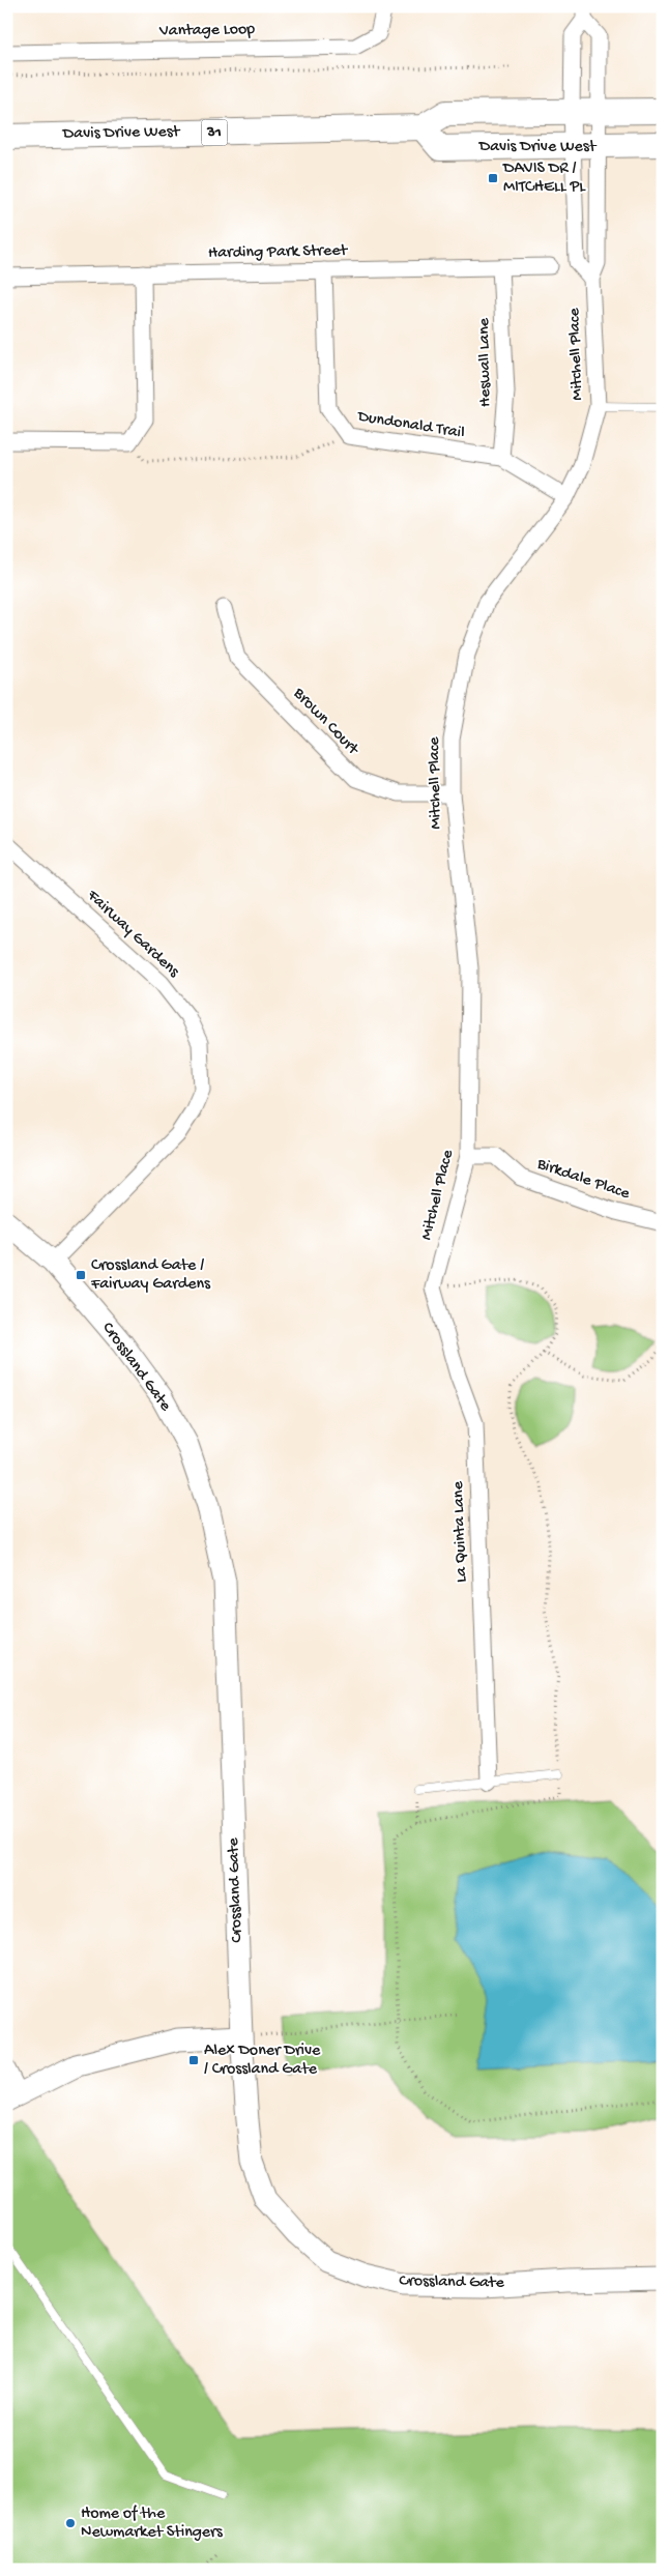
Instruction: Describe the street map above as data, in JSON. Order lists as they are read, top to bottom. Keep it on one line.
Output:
{"streets":{"main road":["31","Davis Drive West"],"street":["Vantage Loop","Harding Park Street","Mitchell Place","Heswall Lane","Dundonald Trail","Brown Court","Fairway Gardens","Birkdale Place","Crossland Gate","La Quinta Lane"]},"crossings":[["Davis Drive West","Mitchell Place"],["Harding Park Street","Heswall Lane"],["Harding Park Street","Dundonald Trail"],["Mitchell Place","Dundonald Trail"],["Mitchell Place","Brown Court"],["Mitchell Place","Birkdale Place"],["Mitchell Place","La Quinta Lane"],["Heswall Lane","Dundonald Trail"],["Fairway Gardens","Crossland Gate"]],"places":{"transit":["DAVIS DR / MITCHELL PL","Crossland Gate / Fairway Gardens","Alex Doner Drive / Crossland Gate"],"other":["Home of the Newmarket Stingers"]}}
